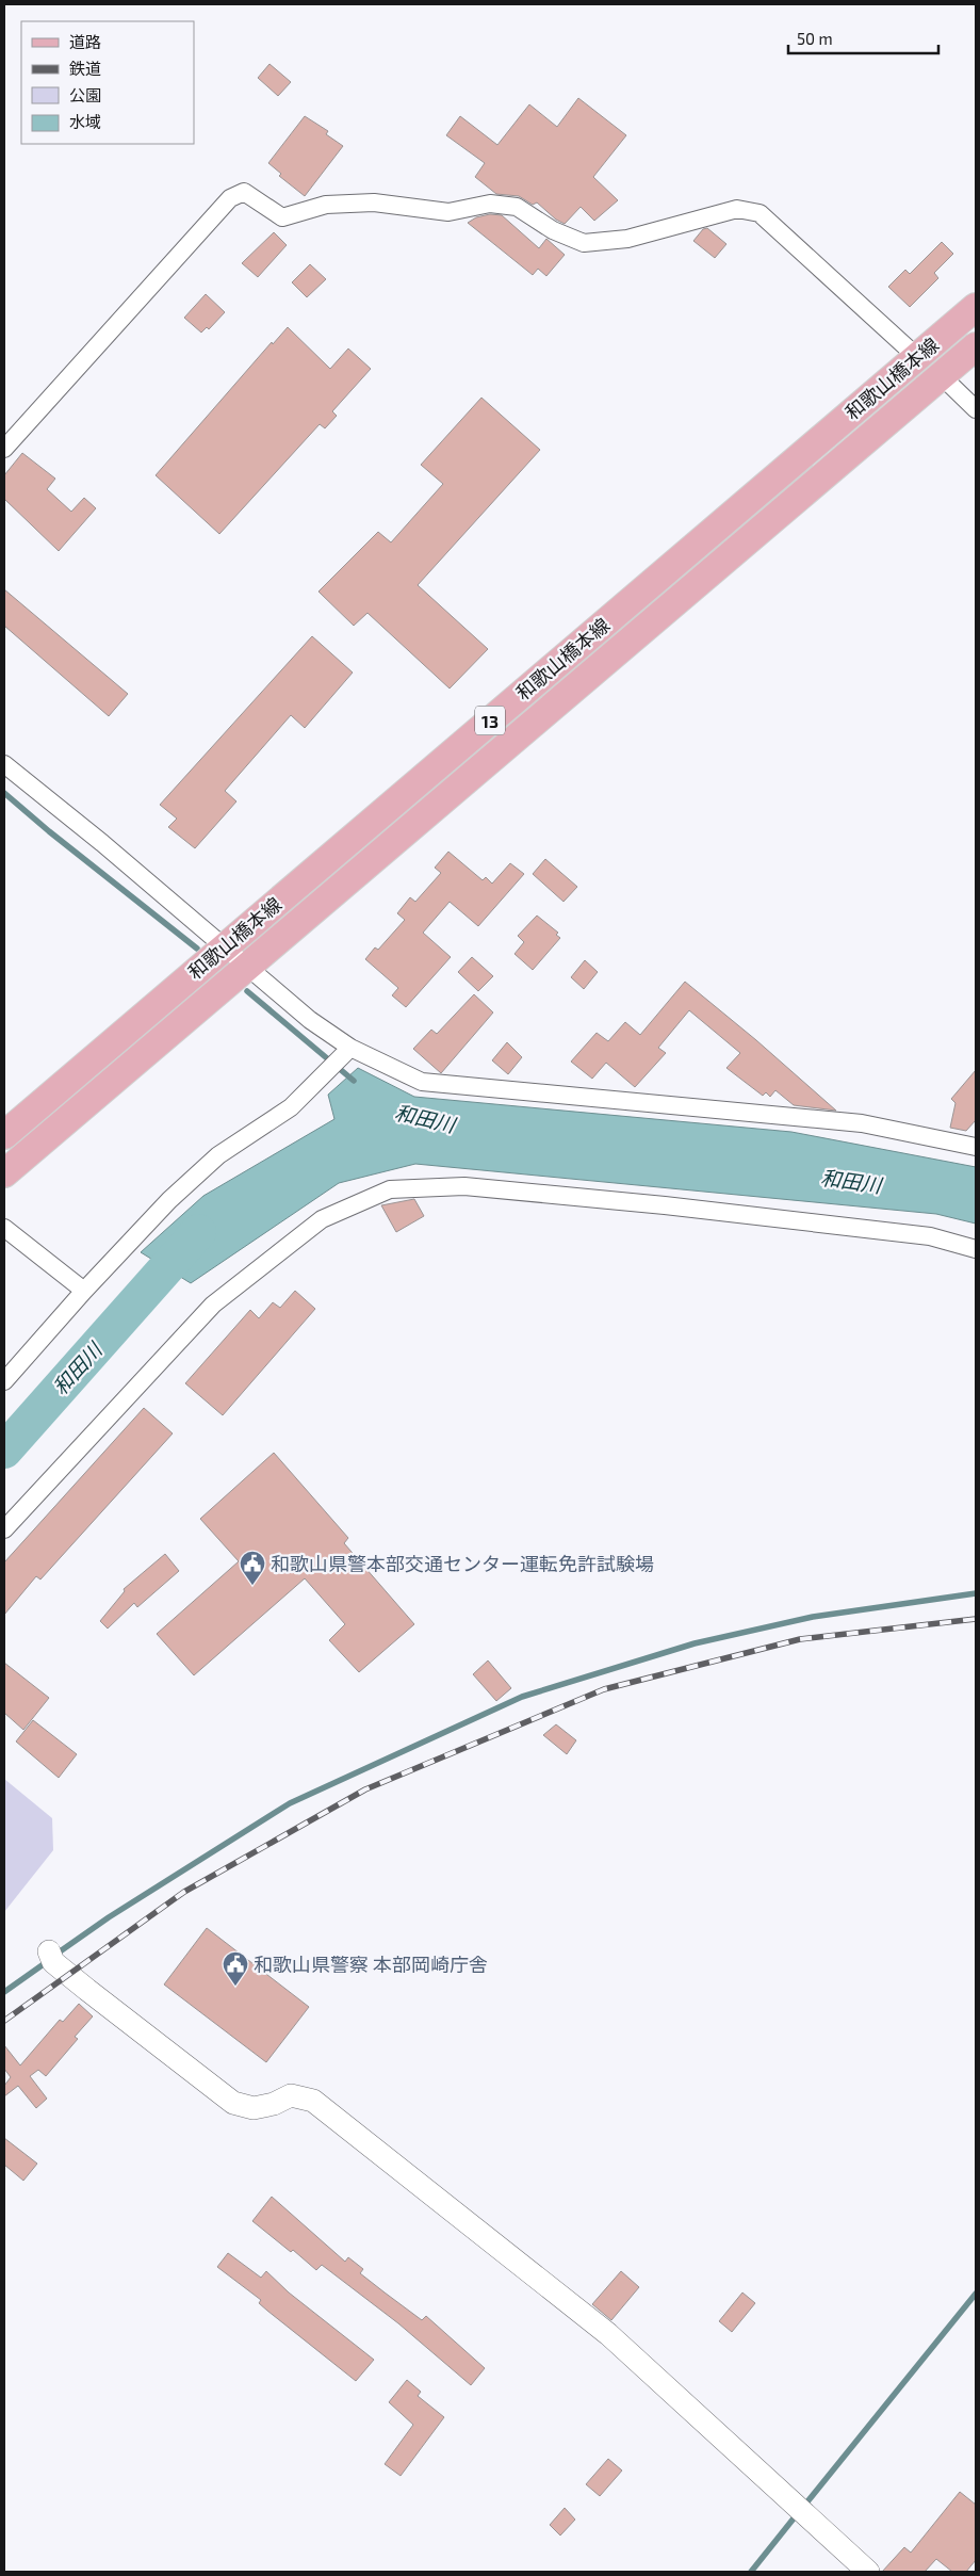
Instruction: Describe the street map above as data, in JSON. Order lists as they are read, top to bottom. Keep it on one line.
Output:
{"streets":{"main road":["和歌山橋本線","13"]},"water":["和田川"],"places":{"public building":["和歌山県警本部交通センター運転免許試験場","和歌山県警察 本部岡崎庁舎"]},"legend":["道路","鉄道","公園","水域"],"scale_bar":"50 m"}
